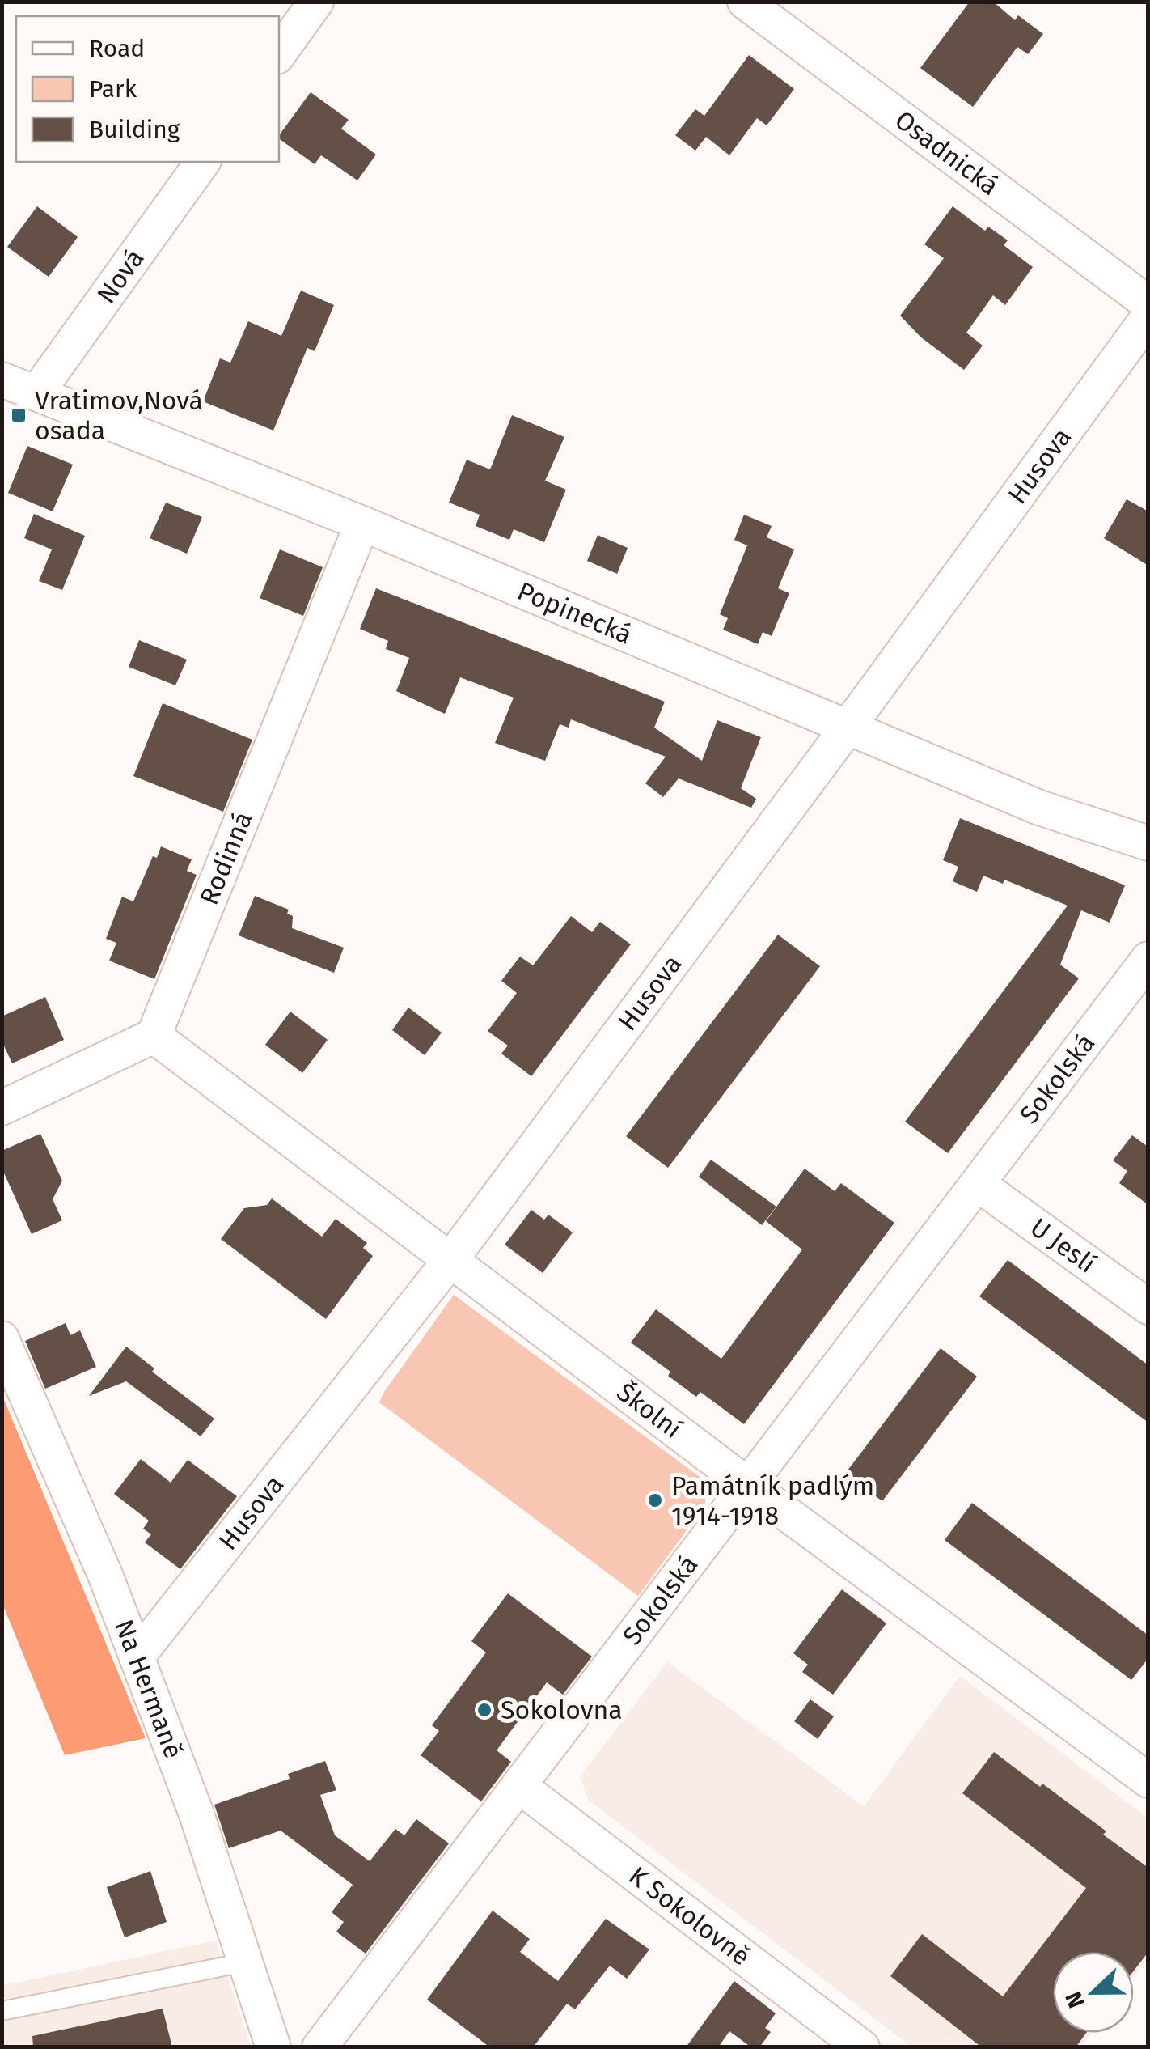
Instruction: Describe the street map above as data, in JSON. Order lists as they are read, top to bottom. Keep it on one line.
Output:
{"streets":{"street":["Osadnická","Nová","Husova","Popinecká","Rodinná","Sokolská","U Jeslí","Školní","Na Hermaně","K Sokolovně"]},"crossings":[["Nová","Popinecká"],["Husova","Popinecká"],["Husova","Školní"],["Husova","Na Hermaně"],["Popinecká","Rodinná"],["Rodinná","Školní"],["Sokolská","U Jeslí"],["Sokolská","Školní"],["Sokolská","K Sokolovně"]],"places":{"transit":["Vratimov,Nová osada"],"other":["Památník padlým 1914-1918","Sokolovna"]},"legend":["Road","Park","Building"],"north":"left"}
